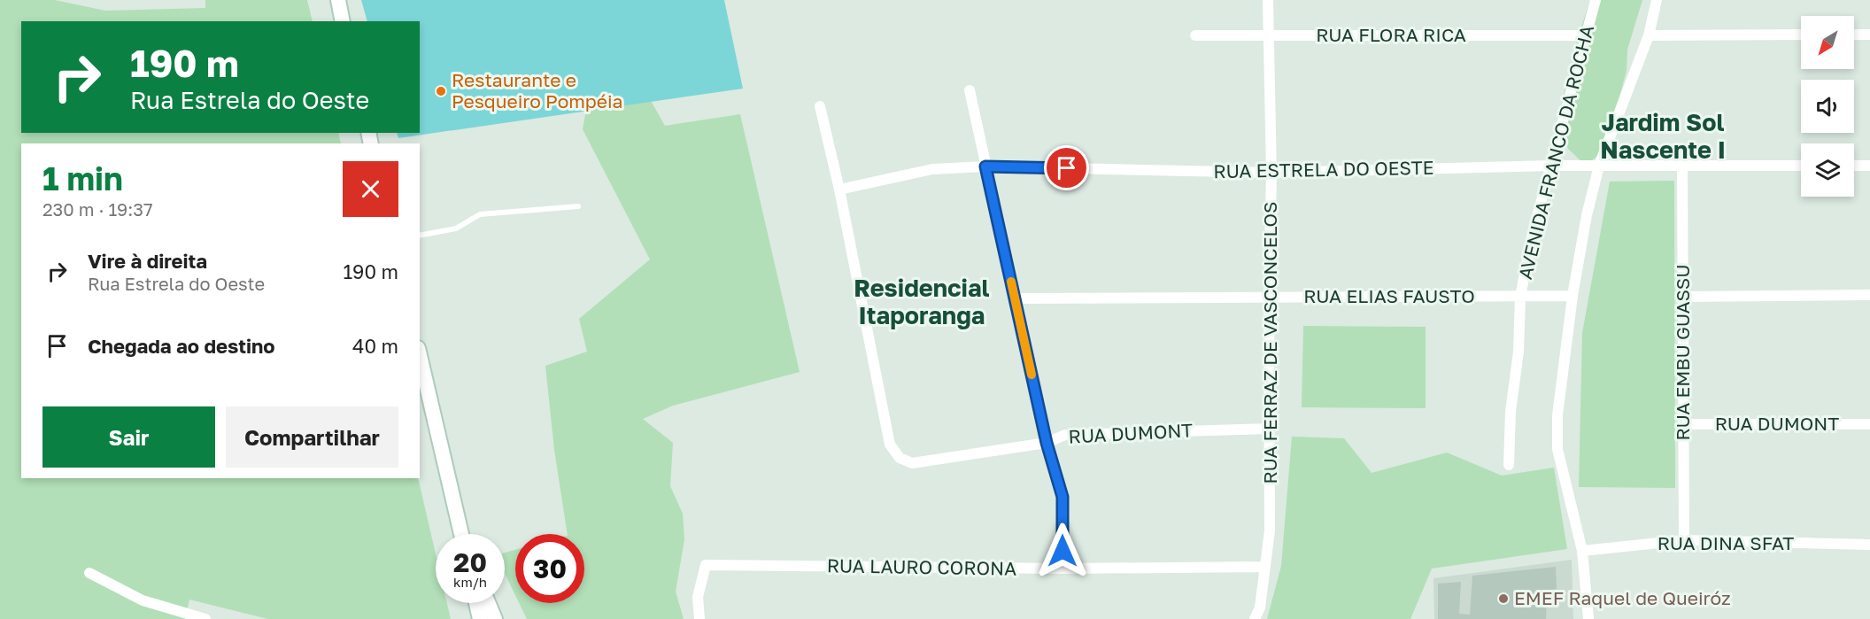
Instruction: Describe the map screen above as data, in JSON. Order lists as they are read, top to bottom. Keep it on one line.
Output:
{"streets":{"street":["RUA FLORA RICA","AVENIDA FRANCO DA ROCHA","RUA ESTRELA DO OESTE","RUA ELIAS FAUSTO","RUA FERRAZ DE VASCONCELOS","RUA EMBU GUASSU","RUA DUMONT","RUA DINA SFAT","RUA LAURO CORONA"]},"crossings":[["RUA FLORA RICA","AVENIDA FRANCO DA ROCHA"],["RUA FLORA RICA","RUA FERRAZ DE VASCONCELOS"],["AVENIDA FRANCO DA ROCHA","RUA ESTRELA DO OESTE"],["AVENIDA FRANCO DA ROCHA","RUA ELIAS FAUSTO"],["RUA ESTRELA DO OESTE","RUA FERRAZ DE VASCONCELOS"],["RUA ESTRELA DO OESTE","RUA EMBU GUASSU"],["RUA ESTRELA DO OESTE","RUA DUMONT"],["RUA ELIAS FAUSTO","RUA FERRAZ DE VASCONCELOS"],["RUA FERRAZ DE VASCONCELOS","RUA DUMONT"],["RUA FERRAZ DE VASCONCELOS","RUA LAURO CORONA"],["RUA EMBU GUASSU","RUA DUMONT"],["RUA EMBU GUASSU","RUA DINA SFAT"]],"districts":["Jardim Sol Nascente I","Residencial Itaporanga"],"places":["Restaurante e Pesqueiro Pompéia","EMEF Raquel de Queiróz"],"north":"bottom left","page":{"turn":["190 m","Rua Estrela do Oeste"],"heading":["1 min","230 m · 19:37"],"list":[{"name":"Vire à direita","note":"Rua Estrela do Oeste","value":"190 m"},{"name":"Chegada ao destino","value":"40 m"}],"buttons":["Sair","Compartilhar"],"speed":"20 km/h","limit":"30"}}
